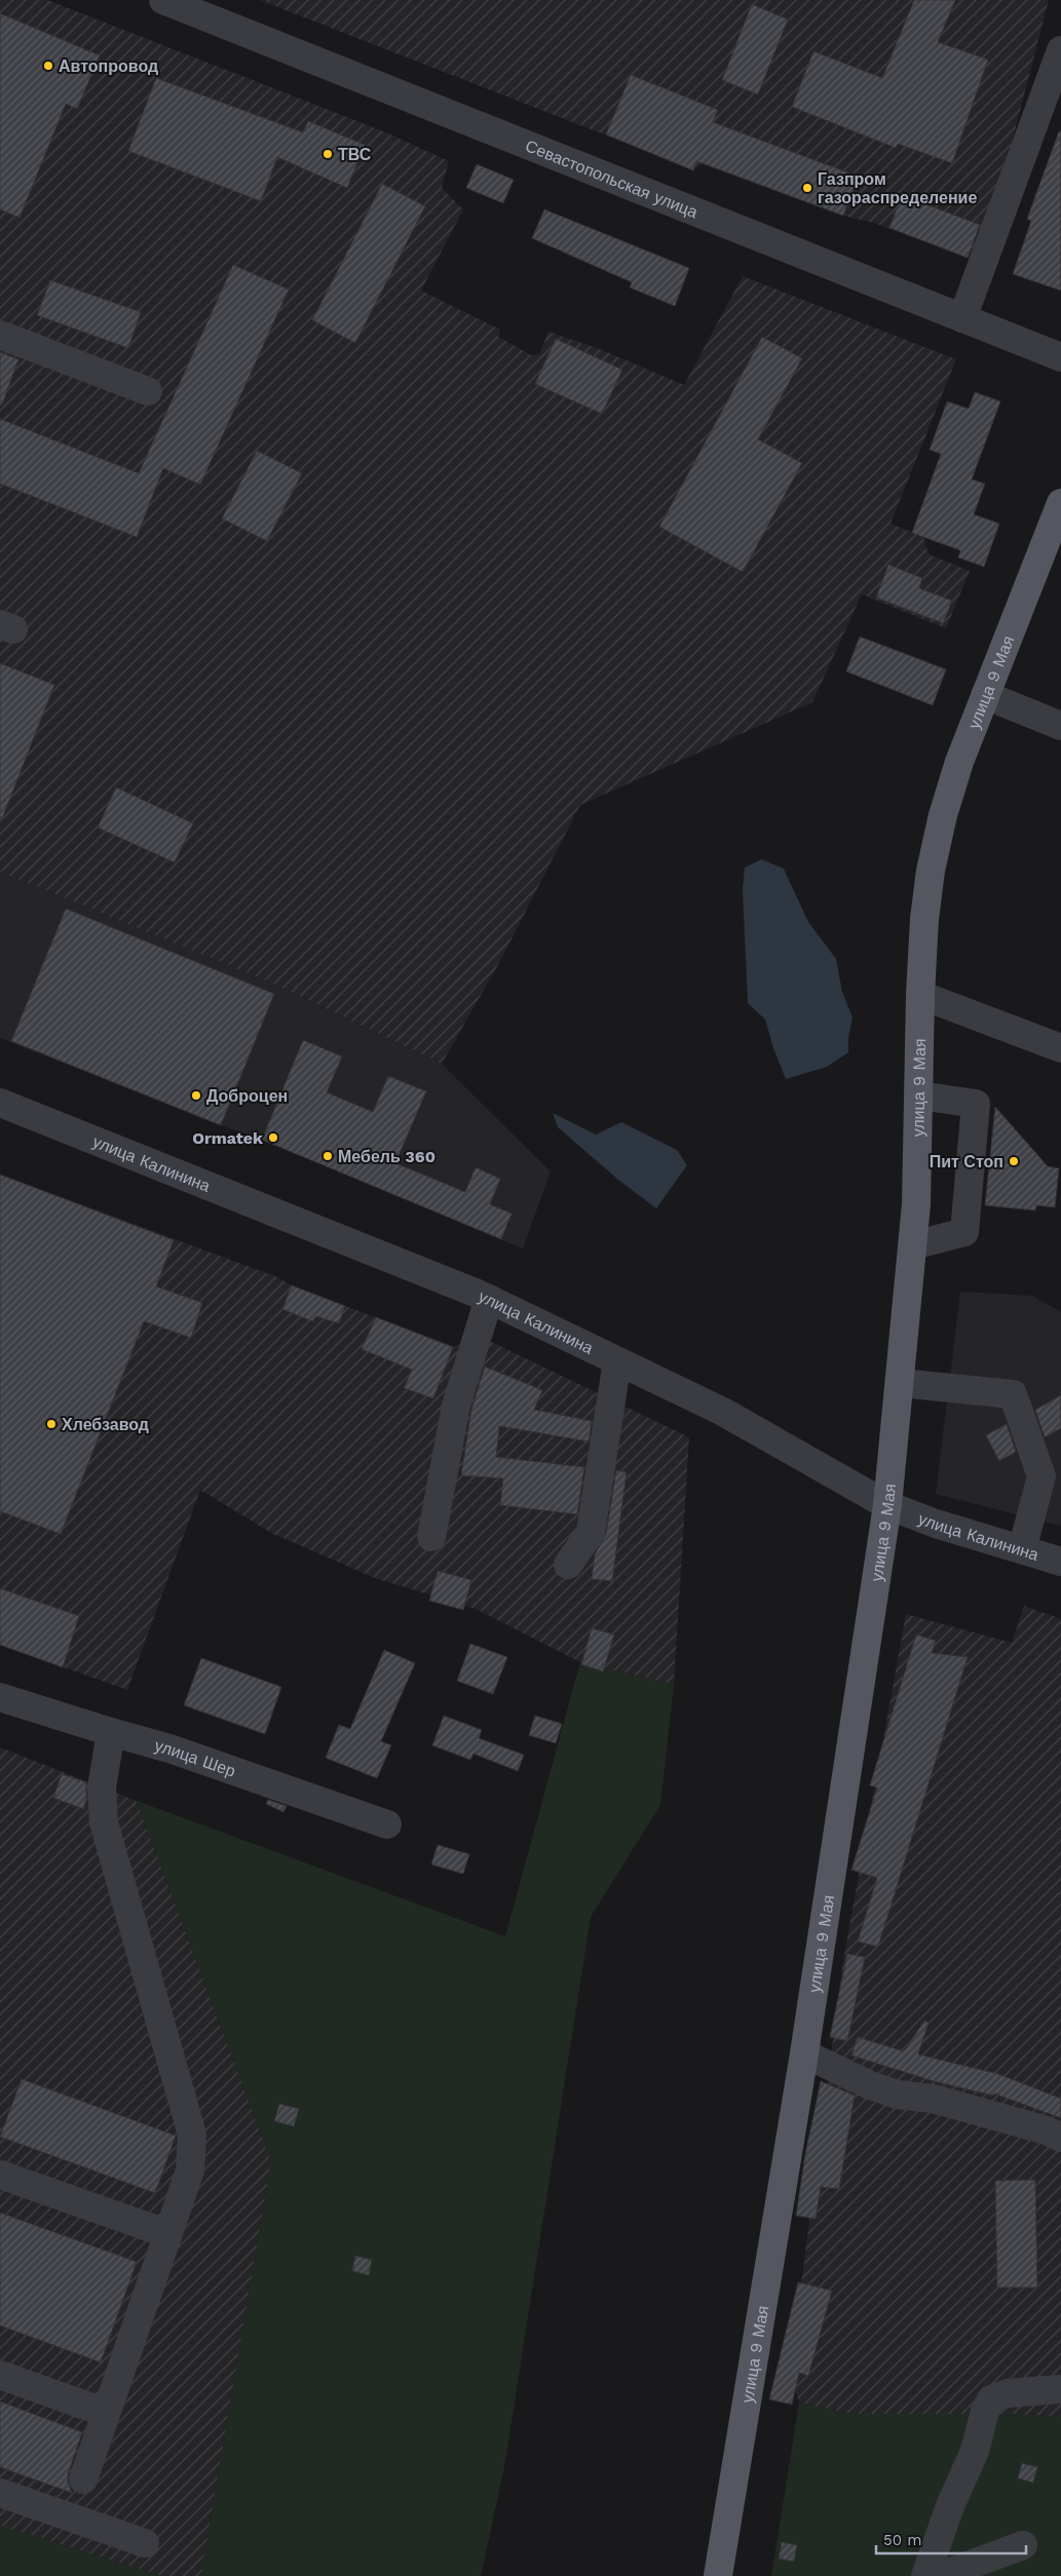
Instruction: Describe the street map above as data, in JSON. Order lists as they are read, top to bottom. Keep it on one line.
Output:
{"streets":{"main road":["улица 9 Мая"],"street":["Севастопольская улица","улица Калинина","улица Шер"]},"crossings":[["улица 9 Мая","улица Калинина"]],"places":["Автопровод","ТВС","Газпром газораспределение","Доброцен","Ormatek","Мебель 360","Пит Стоп","Хлебзавод"],"scale_bar":"50 m"}
